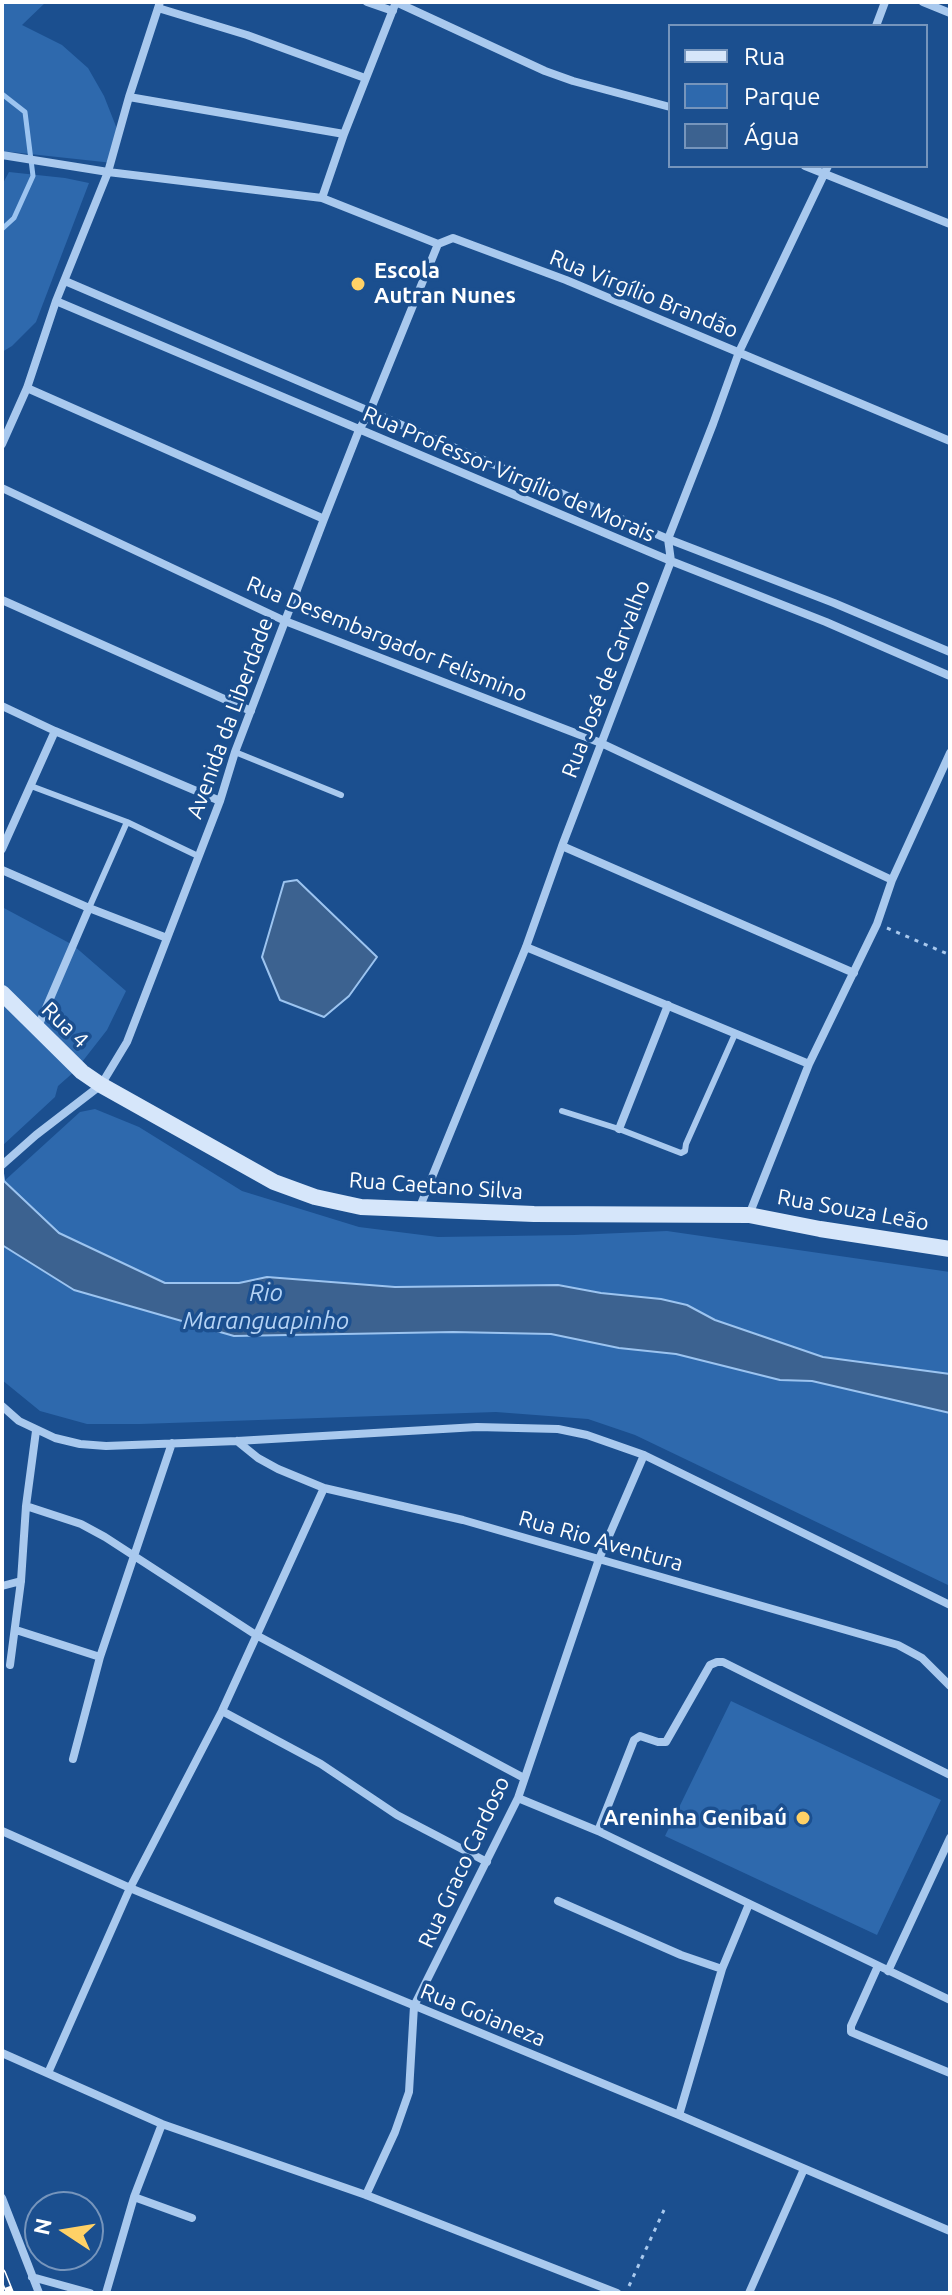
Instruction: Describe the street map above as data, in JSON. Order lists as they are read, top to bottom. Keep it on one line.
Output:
{"streets":{"main road":["Rua 4","Rua Caetano Silva","Rua Souza Leão"],"street":["Rua Virgílio Brandão","Rua Professor Virgílio de Morais","Rua Desembargador Felismino","Rua José de Carvalho","Avenida da Liberdade","Rua Rio Aventura","Rua Graco Cardoso","Rua Goianeza"]},"crossings":[["Rua Virgílio Brandão","Rua José de Carvalho"],["Rua Virgílio Brandão","Avenida da Liberdade"],["Rua Professor Virgílio de Morais","Rua José de Carvalho"],["Rua Professor Virgílio de Morais","Avenida da Liberdade"],["Rua Desembargador Felismino","Rua José de Carvalho"],["Rua Desembargador Felismino","Avenida da Liberdade"],["Rua José de Carvalho","Rua Caetano Silva"],["Avenida da Liberdade","Rua 4"],["Avenida da Liberdade","Rua Caetano Silva"],["Rua 4","Rua Caetano Silva"],["Rua Caetano Silva","Rua Souza Leão"],["Rua Rio Aventura","Rua Graco Cardoso"],["Rua Graco Cardoso","Rua Goianeza"]],"water":["Rio Maranguapinho"],"places":["Escola Autran Nunes","Areninha Genibaú"],"legend":["Rua","Parque","Água"],"north":"left"}
